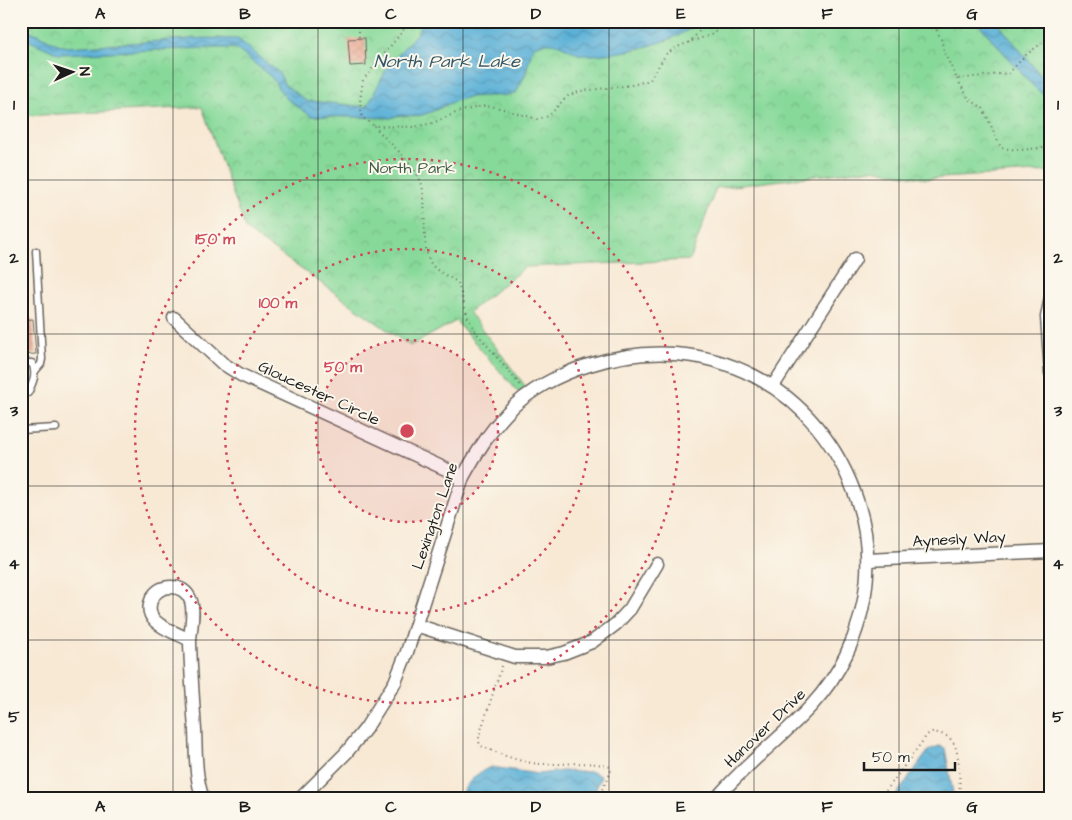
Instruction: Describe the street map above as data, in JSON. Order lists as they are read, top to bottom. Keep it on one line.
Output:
{"streets":{"street":["Gloucester Circle","Lexington Lane","Aynesly Way","Hanover Drive"]},"crossings":[["Gloucester Circle","Lexington Lane"],["Lexington Lane","Hanover Drive"],["Aynesly Way","Hanover Drive"]],"water":["North Park Lake"],"parks":["North Park"],"scale_bar":"50 m","north":"right","grid":{"columns":["A","B","C","D","E","F","G"],"rows":["1","2","3","4","5"]},"rings":["150 m","100 m","50 m"]}
